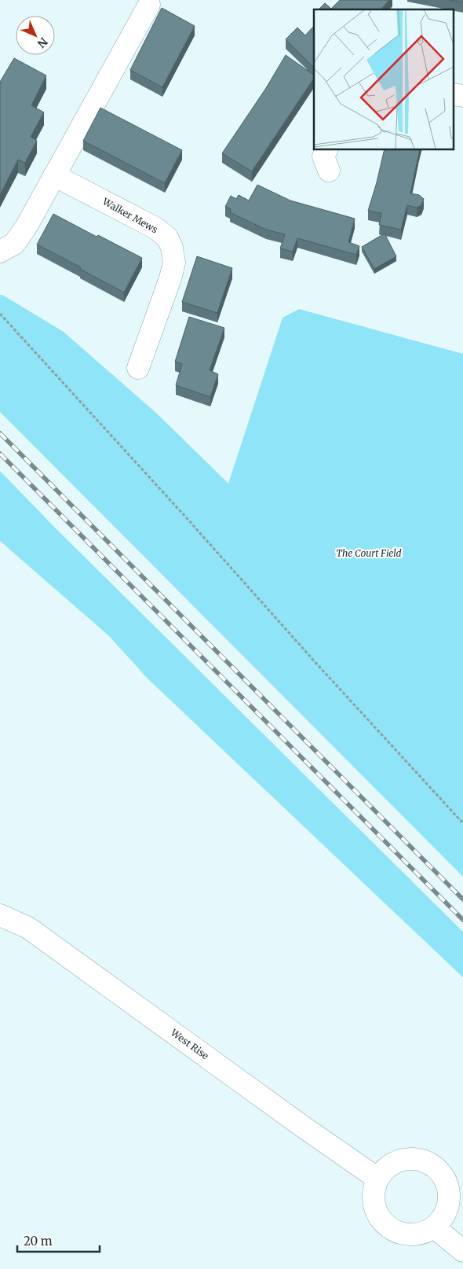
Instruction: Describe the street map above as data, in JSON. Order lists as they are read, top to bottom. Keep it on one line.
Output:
{"streets":{"street":["Walker Mews","West Rise"]},"parks":["The Court Field"],"scale_bar":"20 m","north":"bottom right"}
